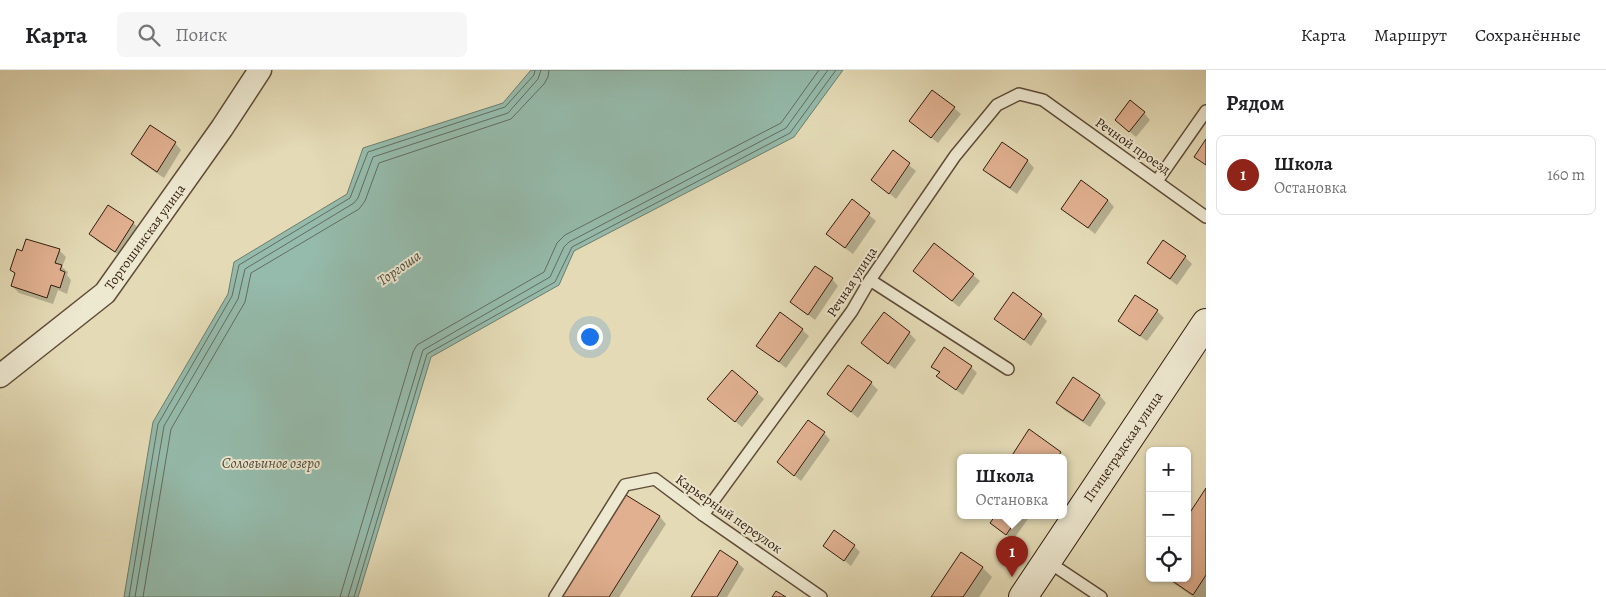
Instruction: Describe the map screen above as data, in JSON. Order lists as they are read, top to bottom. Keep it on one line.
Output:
{"streets":{"street":["Торгошинская улица","Птицеградская улица"],"lane":["Речной проезд","Речная улица","Карьерный переулок"]},"crossings":[["Речной проезд","Речная улица"],["Речная улица","Карьерный переулок"]],"water":["Торгоша","Соловьиное озеро"],"page":{"header":"Карта","search":"Поиск","nav":["Карта","Маршрут","Сохранённые"],"heading":"Рядом","list":[{"mark":"1","name":"Школа","note":"Остановка","value":"160 m"}],"map_buttons":["+","−"],"popup":["Школа","Остановка"],"pins":"1"}}
